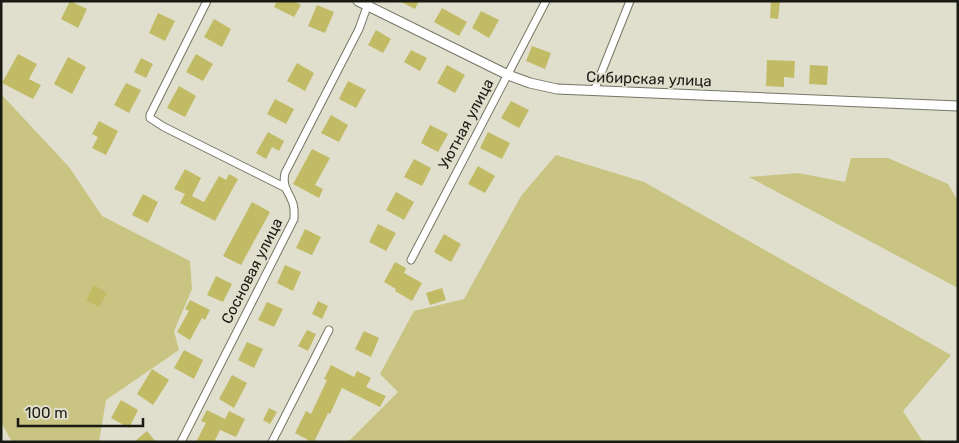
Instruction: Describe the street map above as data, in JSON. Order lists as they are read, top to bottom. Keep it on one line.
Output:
{"streets":{"street":["Сибирская улица","Уютная улица","Сосновая улица"]},"crossings":[["Сибирская улица","Уютная улица"]],"scale_bar":"100 m"}
